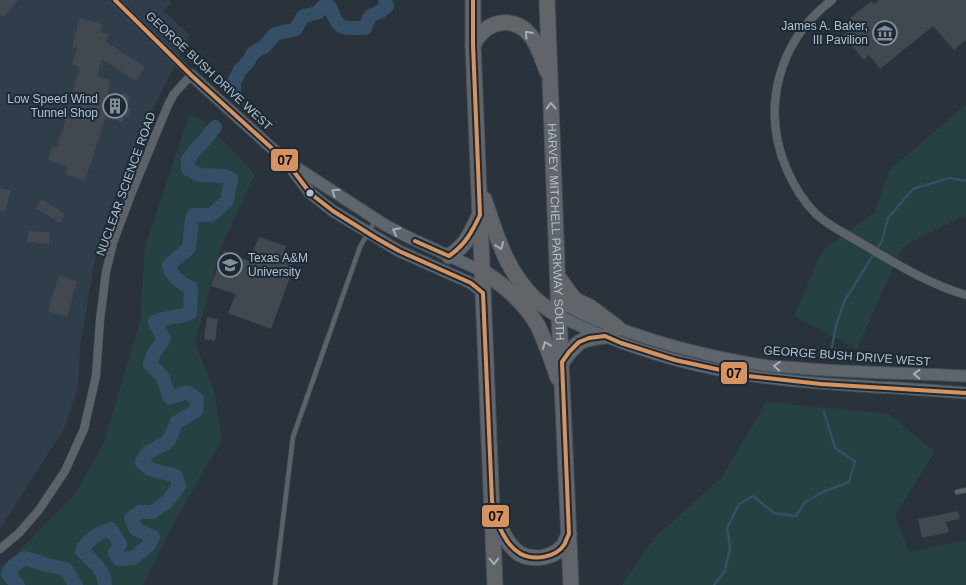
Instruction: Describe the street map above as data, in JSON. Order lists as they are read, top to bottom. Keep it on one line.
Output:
{"streets":{"highway":["HARVEY MITCHELL PARKWAY SOUTH"],"main road":["GEORGE BUSH DRIVE WEST"],"street":["NUCLEAR SCIENCE ROAD"]},"crossings":[["GEORGE BUSH DRIVE WEST","NUCLEAR SCIENCE ROAD"],["GEORGE BUSH DRIVE WEST","HARVEY MITCHELL PARKWAY SOUTH"]],"places":{"museum":["James A. Baker, III Pavilion"],"building":["Low Speed Wind Tunnel Shop"],"school or university":["Texas A&M University"]},"lines":["transit line 07"]}
